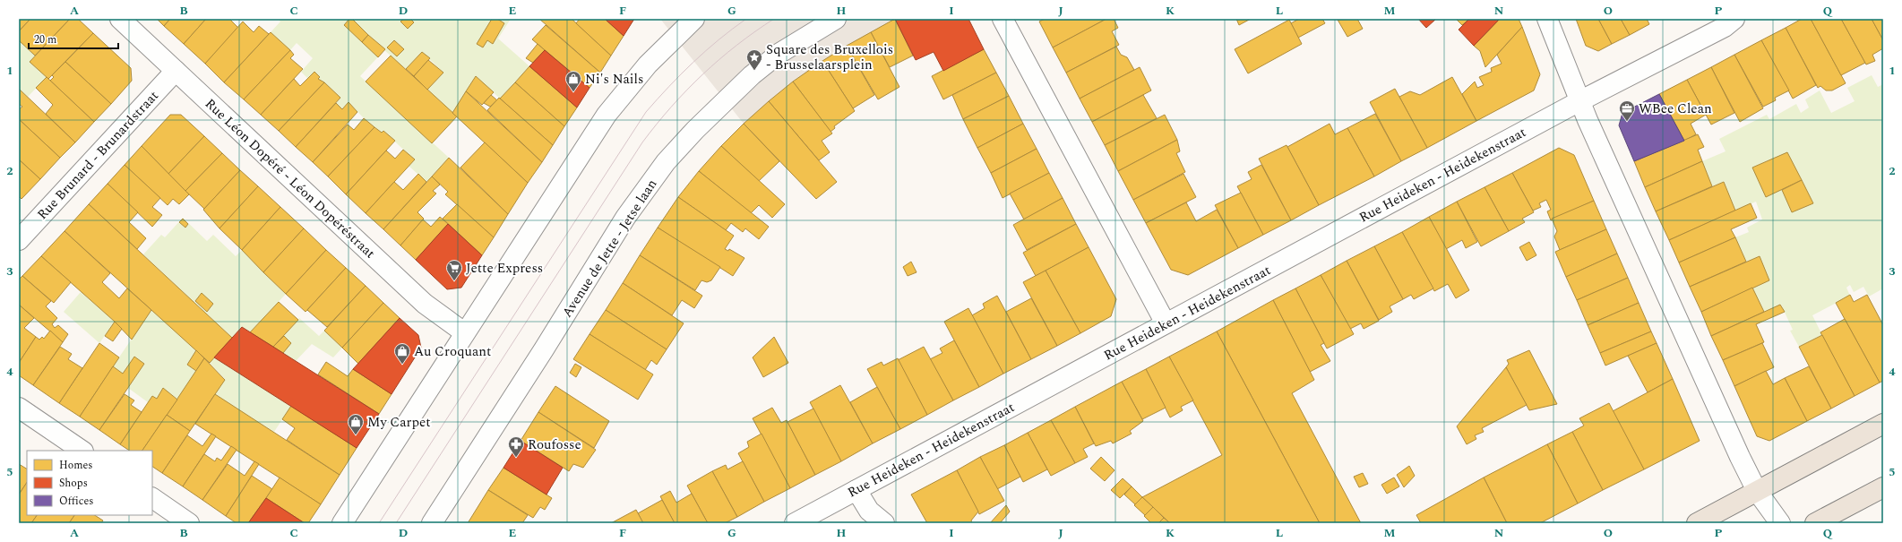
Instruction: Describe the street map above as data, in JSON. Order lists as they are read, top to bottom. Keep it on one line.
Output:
{"streets":{"street":["Rue Brunard - Brunardstraat","Rue Heideken - Heidekenstraat","Rue Léon Dopéré - Léon Dopéréstraat","Avenue de Jette - Jetse laan"]},"crossings":[["Rue Brunard - Brunardstraat","Rue Léon Dopéré - Léon Dopéréstraat"]],"places":{"place":["Square des Bruxellois - Brusselaarsplein"],"shop":["Ni's Nails","Au Croquant","My Carpet"],"office":["WBee Clean"],"supermarket":["Jette Express"],"pharmacy":["Roufosse"]},"legend":["Homes","Shops","Offices"],"scale_bar":"20 m","grid":{"columns":["A","B","C","D","E","F","G","H","I","J","K","L","M","N","O","P","Q"],"rows":["1","2","3","4","5"]}}
